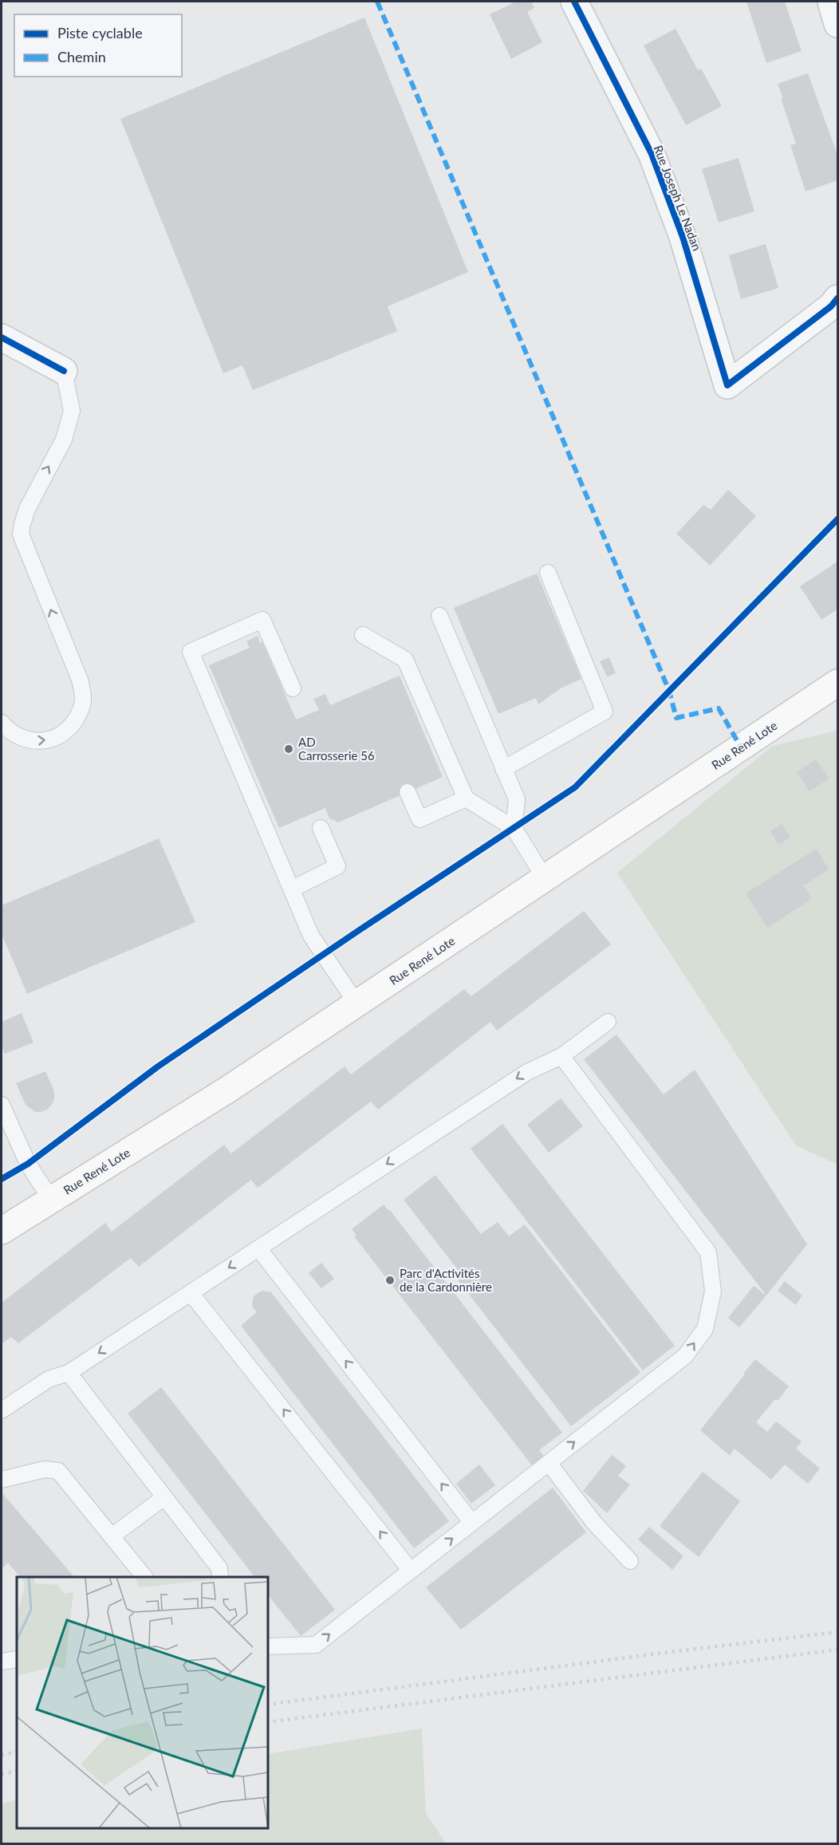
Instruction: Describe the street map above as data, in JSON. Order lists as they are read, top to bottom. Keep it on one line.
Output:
{"streets":{"main road":["Rue René Lote"],"street":["Rue Joseph Le Nadan"]},"places":["AD Carrosserie 56","Parc d'Activités de la Cardonnière"],"legend":["Piste cyclable","Chemin"]}
